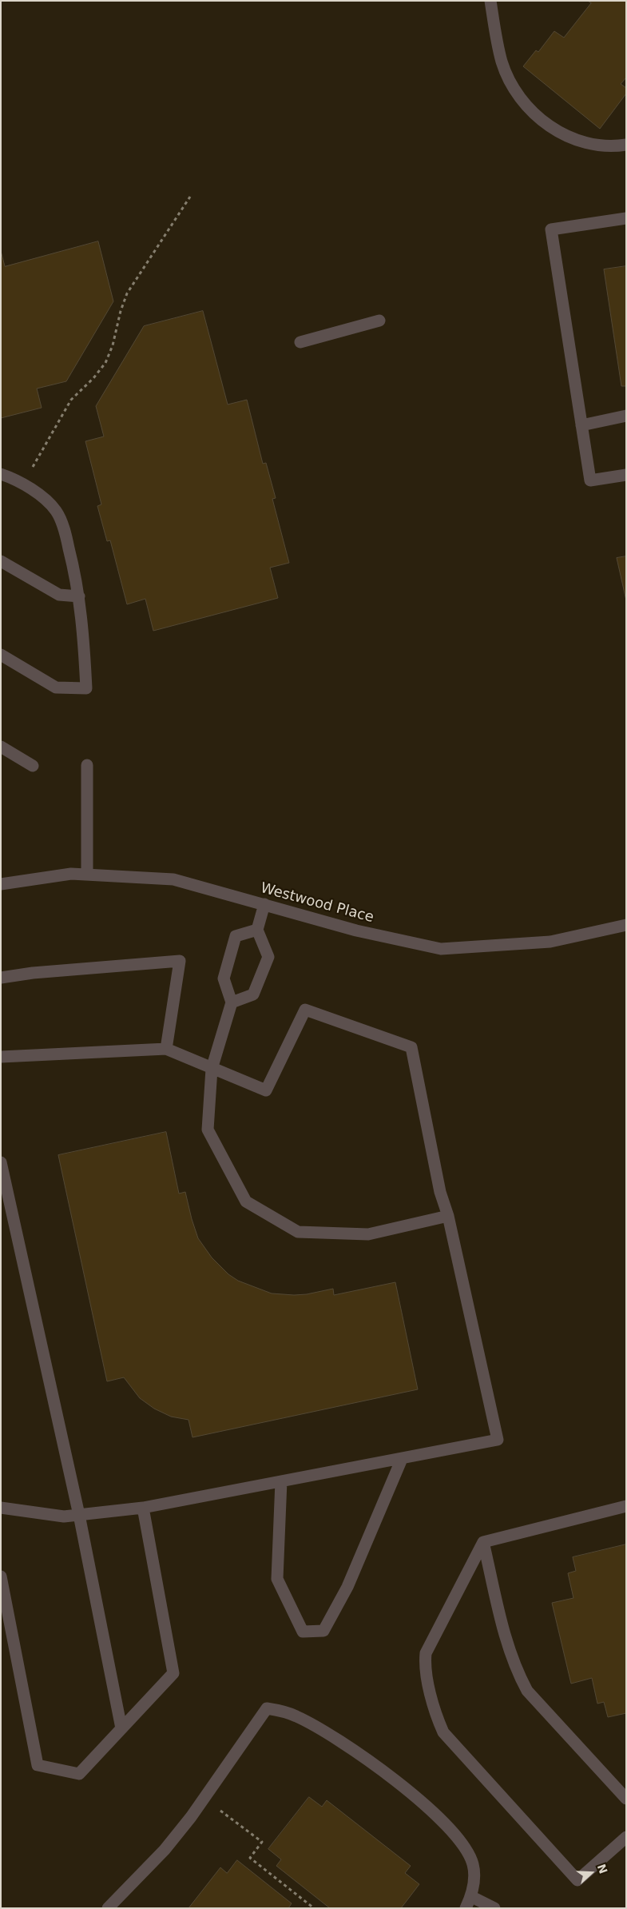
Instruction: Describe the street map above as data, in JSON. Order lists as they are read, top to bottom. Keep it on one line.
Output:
{"streets":{"street":["Westwood Place"]},"north":"right"}
